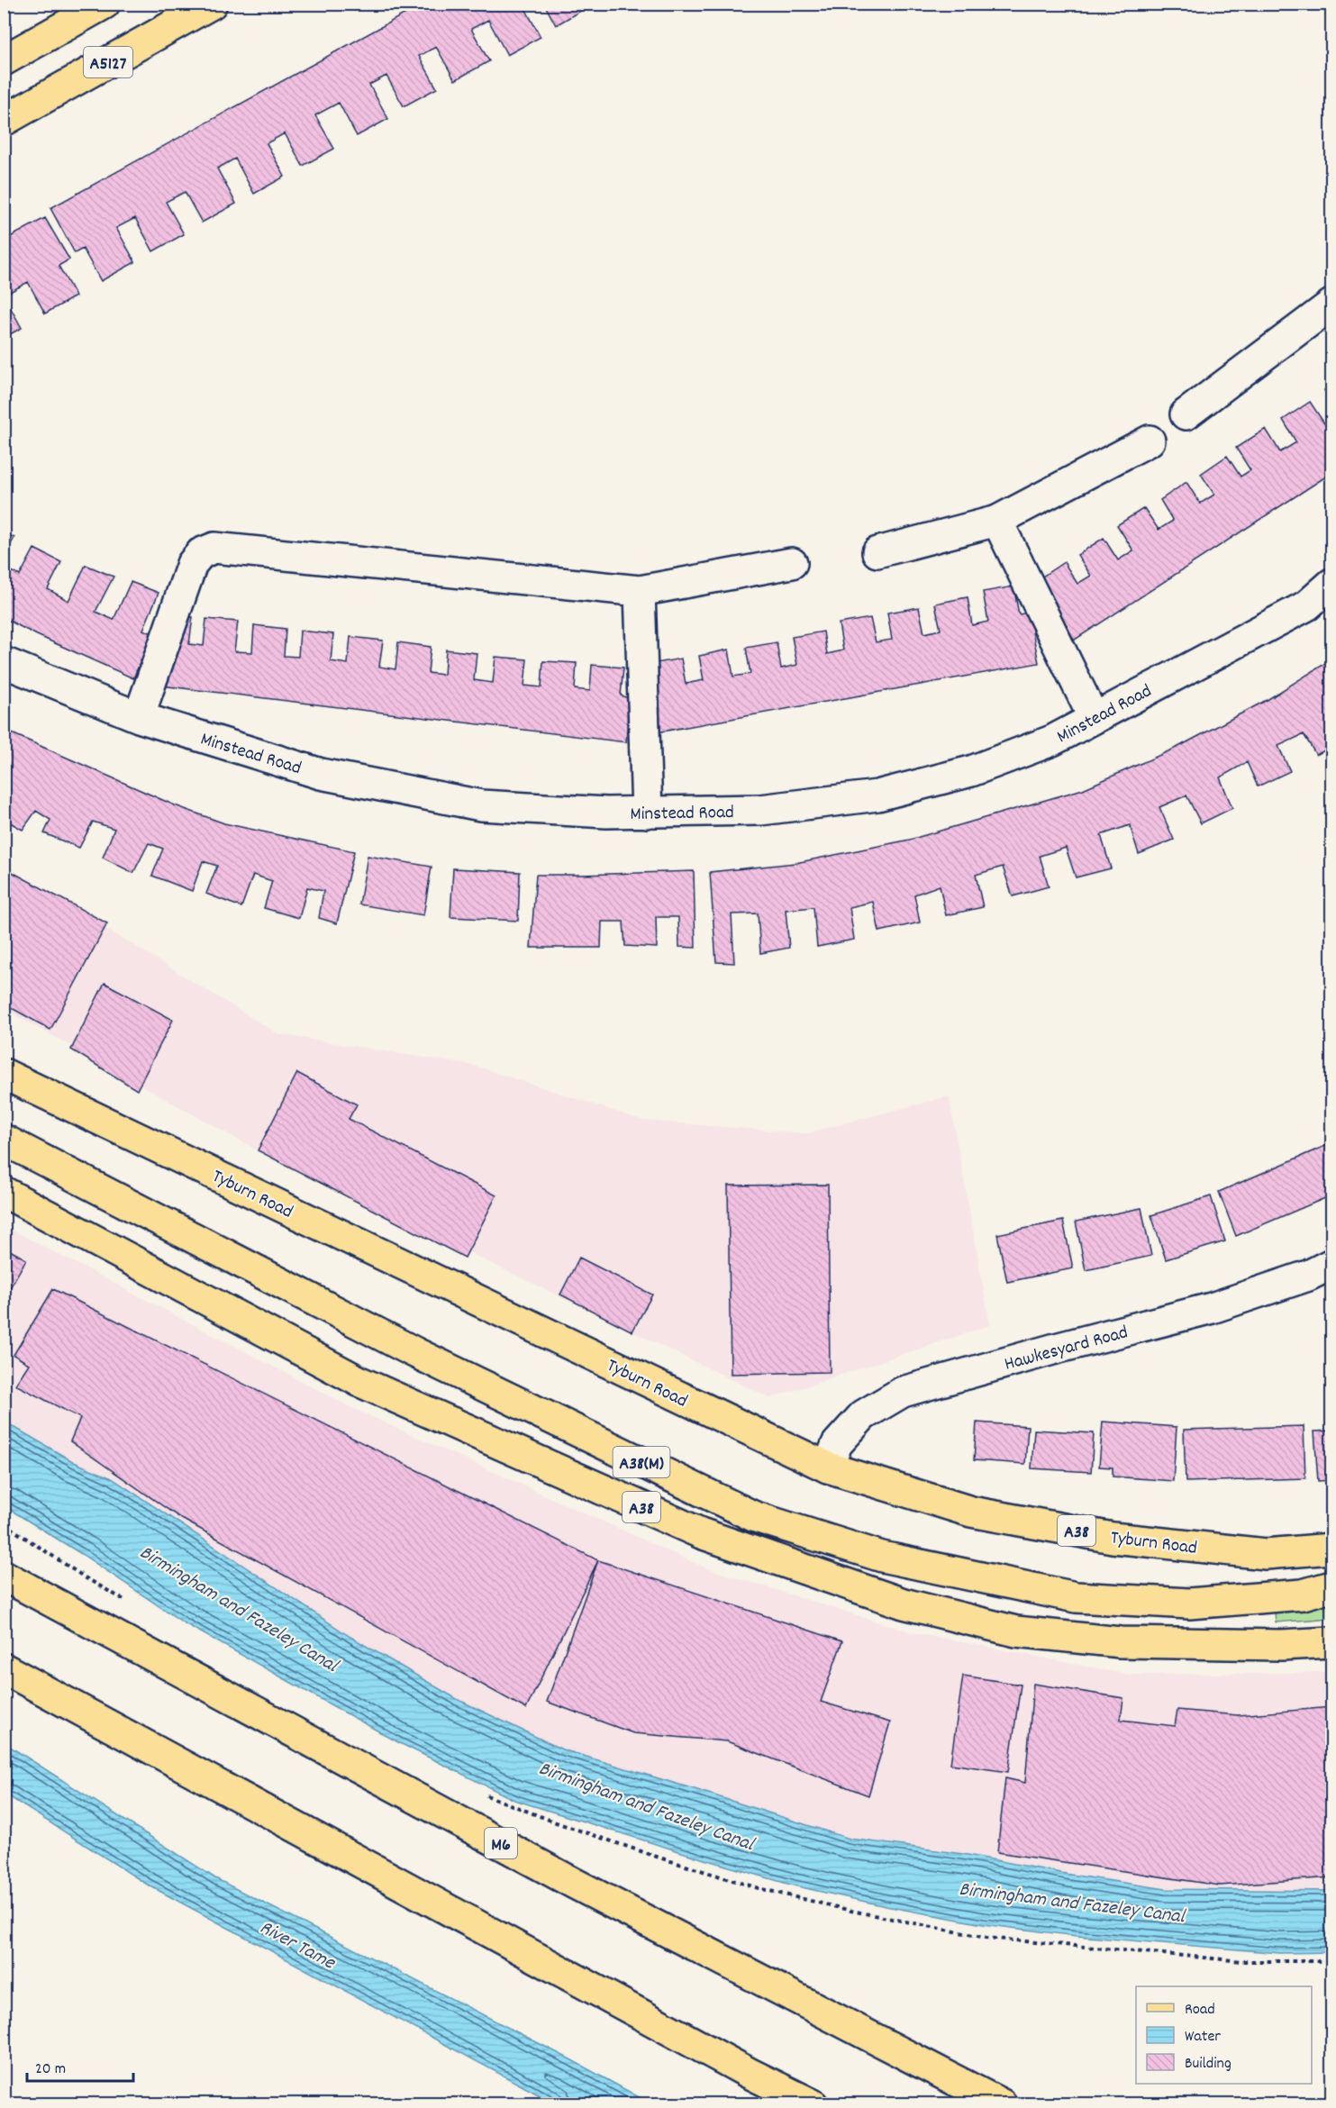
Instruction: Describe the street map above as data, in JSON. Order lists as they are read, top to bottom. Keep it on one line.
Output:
{"streets":{"main road":["A5127","Tyburn Road","A38(M)","A38","M6"],"street":["Minstead Road","Hawkesyard Road"]},"crossings":[["Tyburn Road","Hawkesyard Road"]],"water":["Birmingham and Fazeley Canal","River Tame"],"legend":["Road","Water","Building"],"scale_bar":"20 m"}
